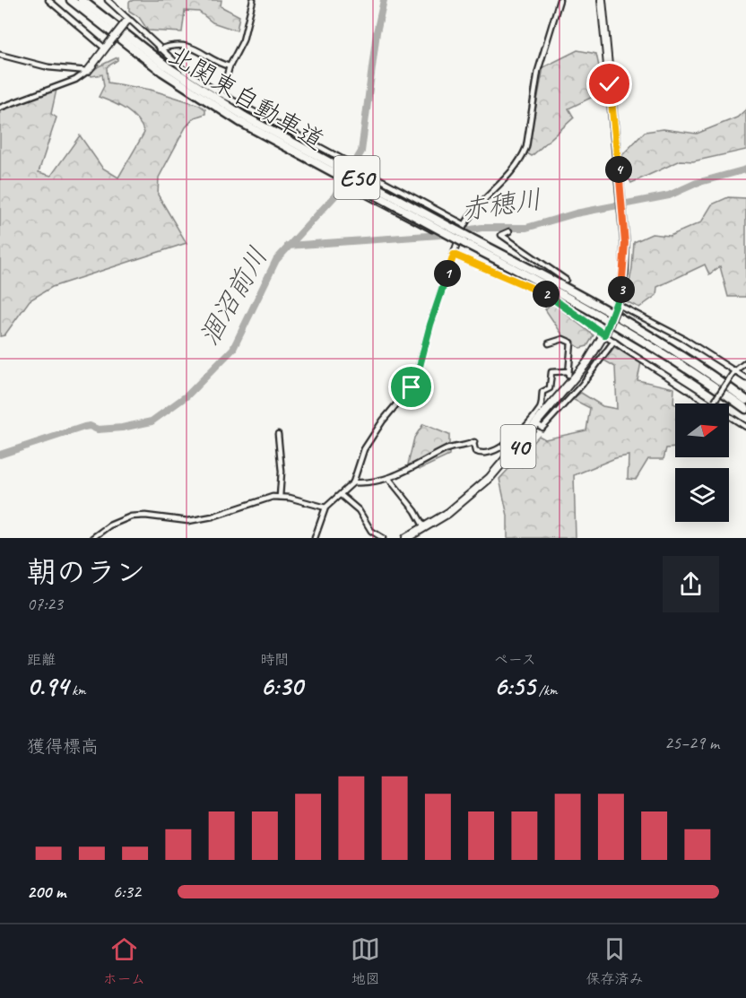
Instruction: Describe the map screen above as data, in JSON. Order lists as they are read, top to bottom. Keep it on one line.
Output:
{"streets":{"highway":["北関東自動車道","E50"],"main road":["40"]},"water":["赤穂川","涸沼前川"],"north":"right","page":{"pins":["4","1","3","2"],"heading":["朝のラン","07:23"],"stats":[["距離","0.94 km"],["時間","6:30"],["ペース","6:55 /km"]],"chart":["獲得標高","25–29 m"],"list":[{"name":"200 m","note":"6:32"}],"tabs":["ホーム","地図","保存済み"]}}
